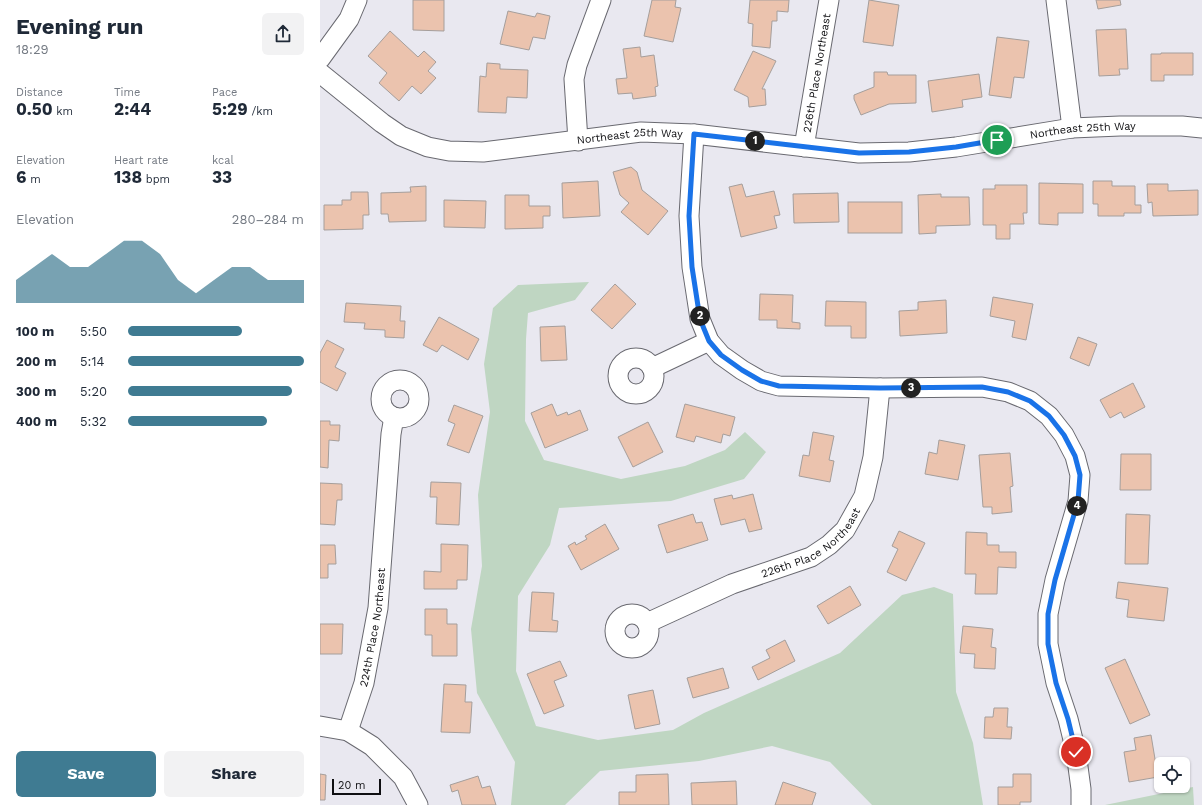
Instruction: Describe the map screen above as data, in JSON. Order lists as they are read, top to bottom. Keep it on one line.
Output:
{"streets":{"street":["226th Place Northeast","Northeast 25th Way","224th Place Northeast"]},"crossings":[["226th Place Northeast","Northeast 25th Way"]],"scale_bar":"20 m","page":{"heading":["Evening run","18:29"],"stats":[["Distance","0.50 km"],["Time","2:44"],["Pace","5:29 /km"],["Elevation","6 m"],["Heart rate","138 bpm"],["kcal","33"]],"pins":["1","2","3","4"],"chart":["Elevation","280–284 m"],"list":[{"name":"100 m","note":"5:50"},{"name":"200 m","note":"5:14"},{"name":"300 m","note":"5:20"},{"name":"400 m","note":"5:32"}],"buttons":["Save","Share"],"scale":"20 m"}}
